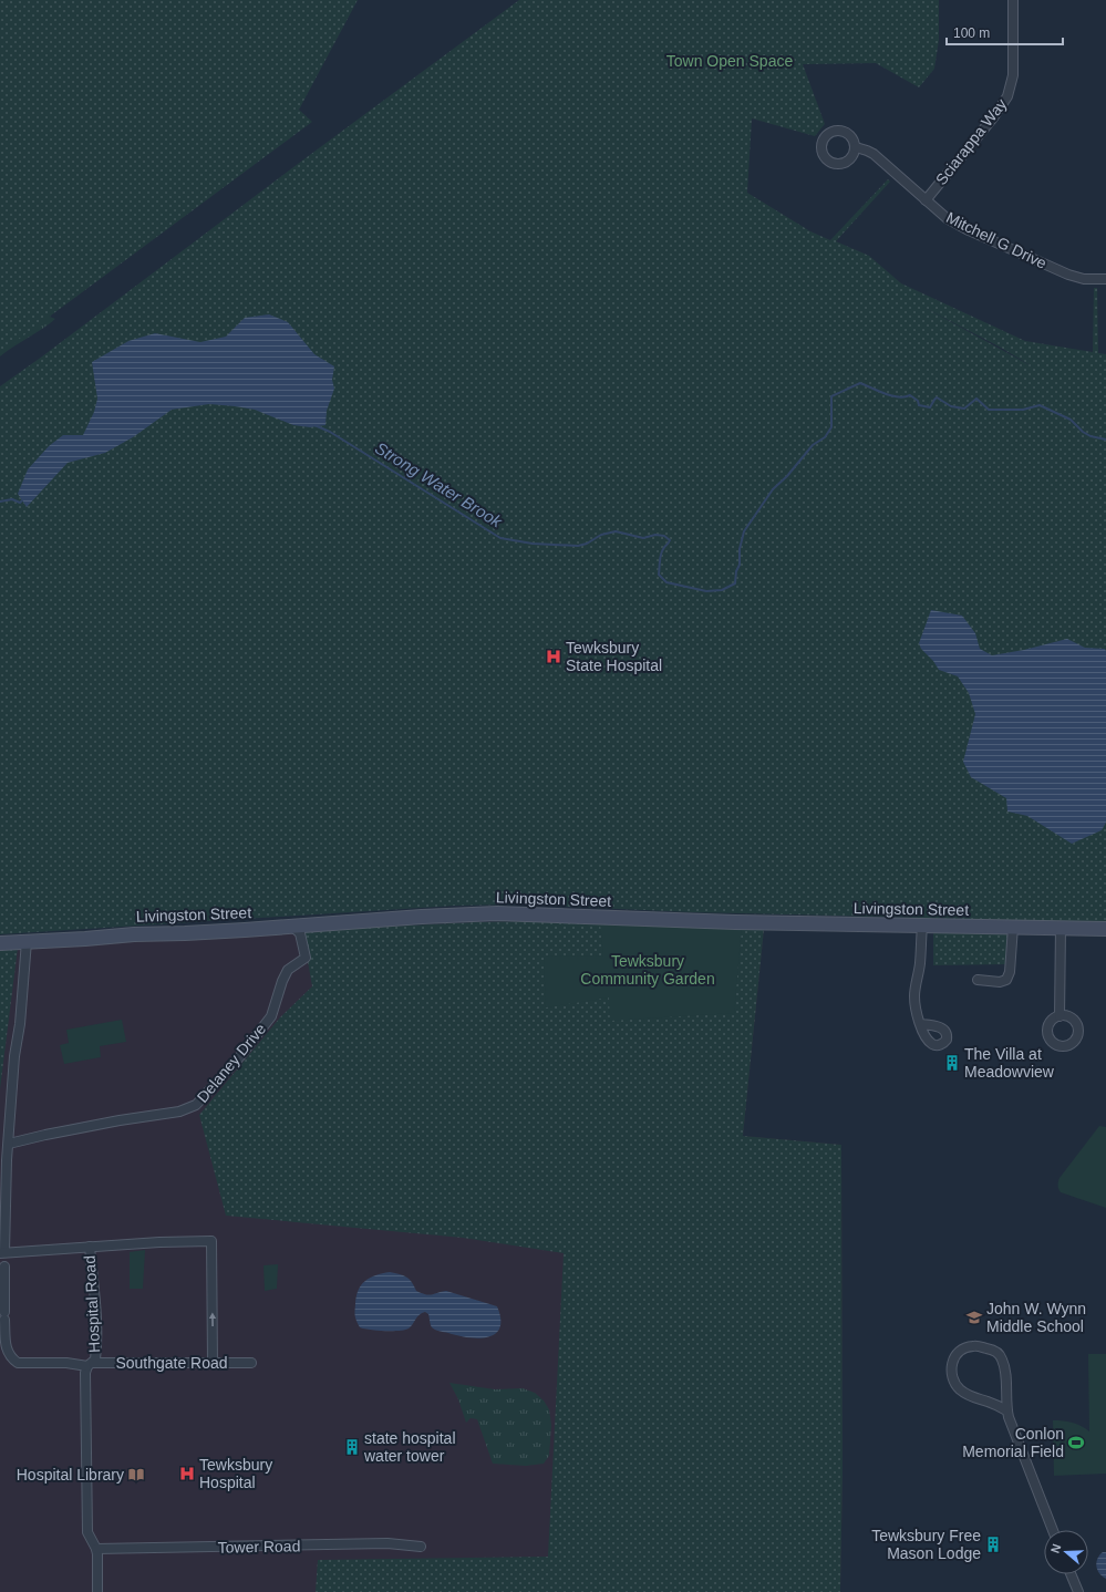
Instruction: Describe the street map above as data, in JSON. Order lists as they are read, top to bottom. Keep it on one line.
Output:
{"streets":{"street":["Sciarappa Way","Mitchell G Drive","Livingston Street","Delaney Drive","Hospital Road","Southgate Road","Tower Road"]},"crossings":[["Sciarappa Way","Mitchell G Drive"],["Livingston Street","Delaney Drive"],["Hospital Road","Southgate Road"],["Hospital Road","Tower Road"]],"water":["Strong Water Brook"],"parks":["Town Open Space","Tewksbury Community Garden"],"places":{"hospital":["Tewksbury State Hospital","Tewksbury Hospital"],"building":["The Villa at Meadowview","state hospital water tower","Tewksbury Free Mason Lodge"],"school or university":["John W. Wynn Middle School"],"sports":["Conlon Memorial Field"],"library":["Hospital Library"]},"scale_bar":"100 m","north":"left"}
